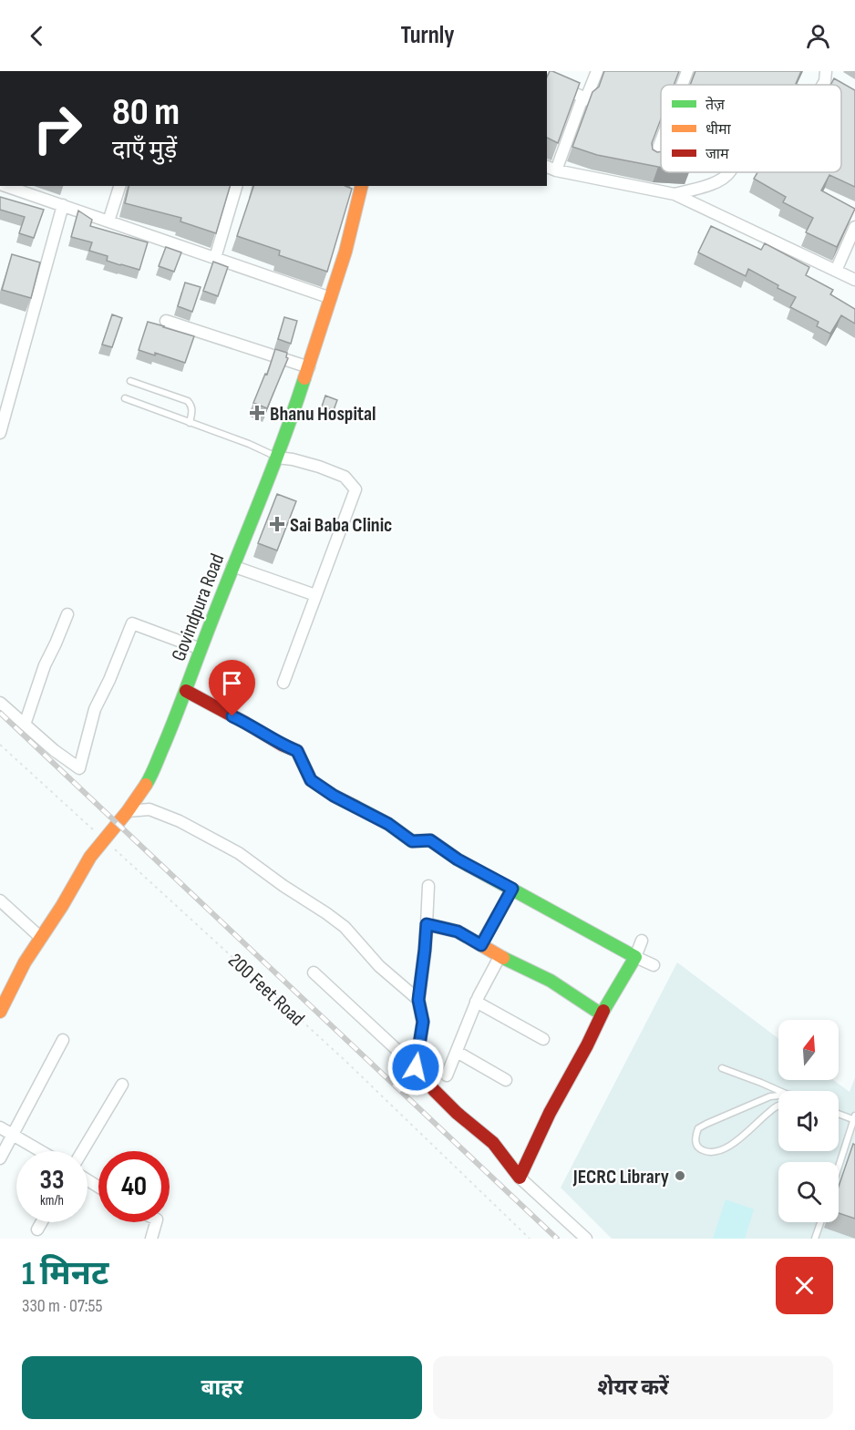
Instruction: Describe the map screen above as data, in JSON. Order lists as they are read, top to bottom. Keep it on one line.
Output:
{"streets":{"street":["Govindpura Road"],"path":["200 Feet Road"]},"crossings":[["Govindpura Road","200 Feet Road"]],"places":{"health":["Bhanu Hospital","Sai Baba Clinic"],"other":["JECRC Library"]},"legend":["तेज़","धीमा","जाम"],"north":"top","page":{"header":"Turnly","turn":["80 m","दाएँ मुड़ें"],"speed":"33 km/h","limit":"40","heading":["1 मिनट","330 m · 07:55"],"buttons":["बाहर","शेयर करें"]}}
